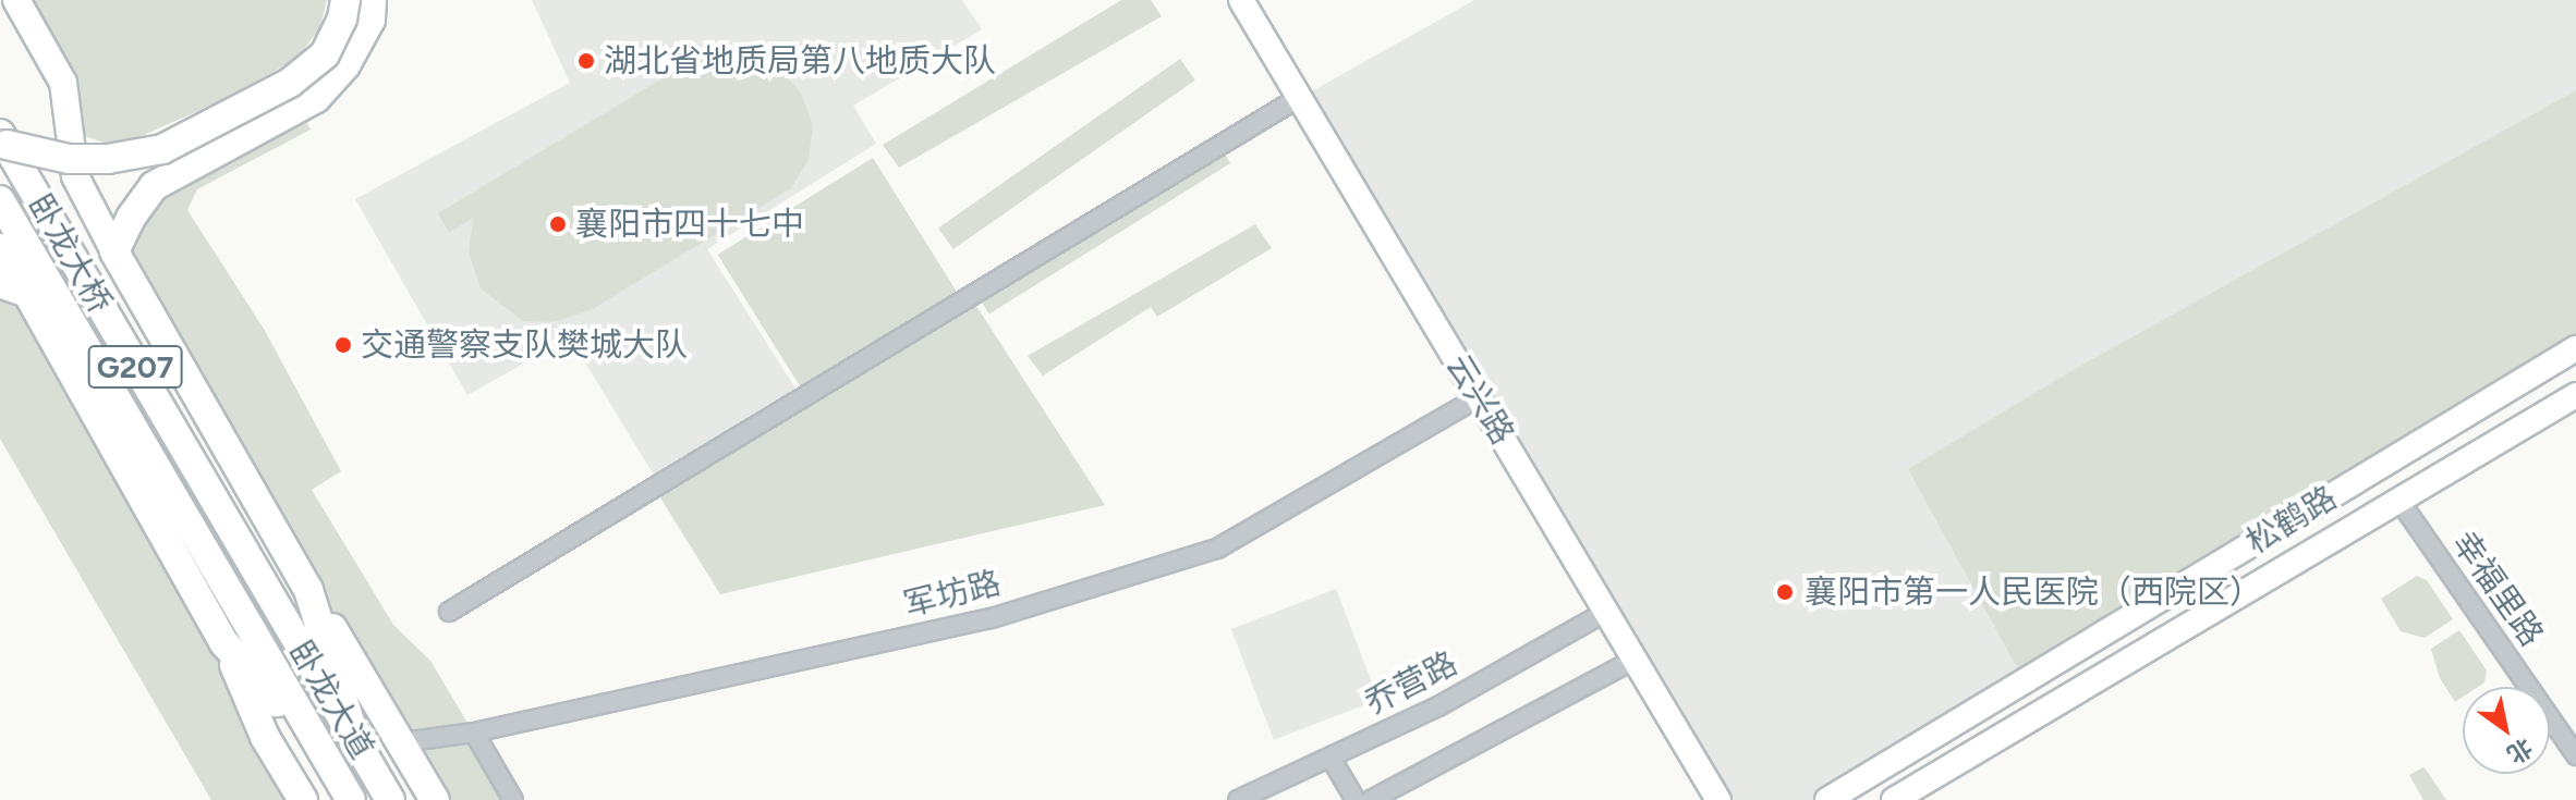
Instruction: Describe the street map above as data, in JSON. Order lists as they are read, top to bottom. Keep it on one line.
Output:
{"streets":{"highway":["卧龙大桥","G207","卧龙大道"],"main road":["云兴路","松鹤路"],"street":["幸福里路","军坊路","乔营路"]},"crossings":[["卧龙大桥","卧龙大道"],["云兴路","军坊路"],["云兴路","乔营路"],["松鹤路","幸福里路"]],"places":["湖北省地质局第八地质大队","襄阳市四十七中","交通警察支队樊城大队","襄阳市第一人民医院（西院区）"],"north":"bottom right"}
